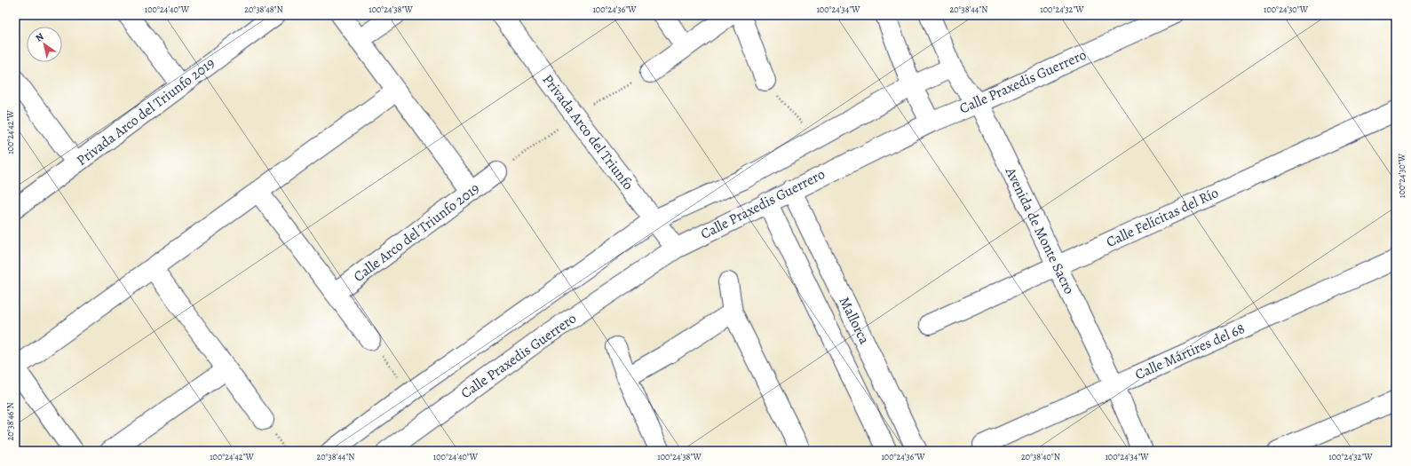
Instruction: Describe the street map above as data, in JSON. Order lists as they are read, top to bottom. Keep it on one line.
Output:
{"streets":{"street":["Calle Praxedis Guerrero","Privada Arco del Triunfo 2019","Privada Arco del Triunfo","Calle Felícitas del Río","Avenida de Monte Sacro","Calle Arco del Triunfo 2019","Mallorca","Calle Mártires del 68"]},"crossings":[["Calle Praxedis Guerrero","Privada Arco del Triunfo"],["Calle Praxedis Guerrero","Avenida de Monte Sacro"],["Calle Praxedis Guerrero","Mallorca"],["Calle Felícitas del Río","Avenida de Monte Sacro"],["Avenida de Monte Sacro","Calle Mártires del 68"]],"north":"top left","coordinates":["100°24'40\"W","20°38'48\"N","100°24'38\"W","100°24'36\"W","100°24'34\"W","20°38'44\"N","100°24'32\"W","100°24'30\"W","100°24'42\"W","20°38'46\"N","20°38'40\"N"]}
